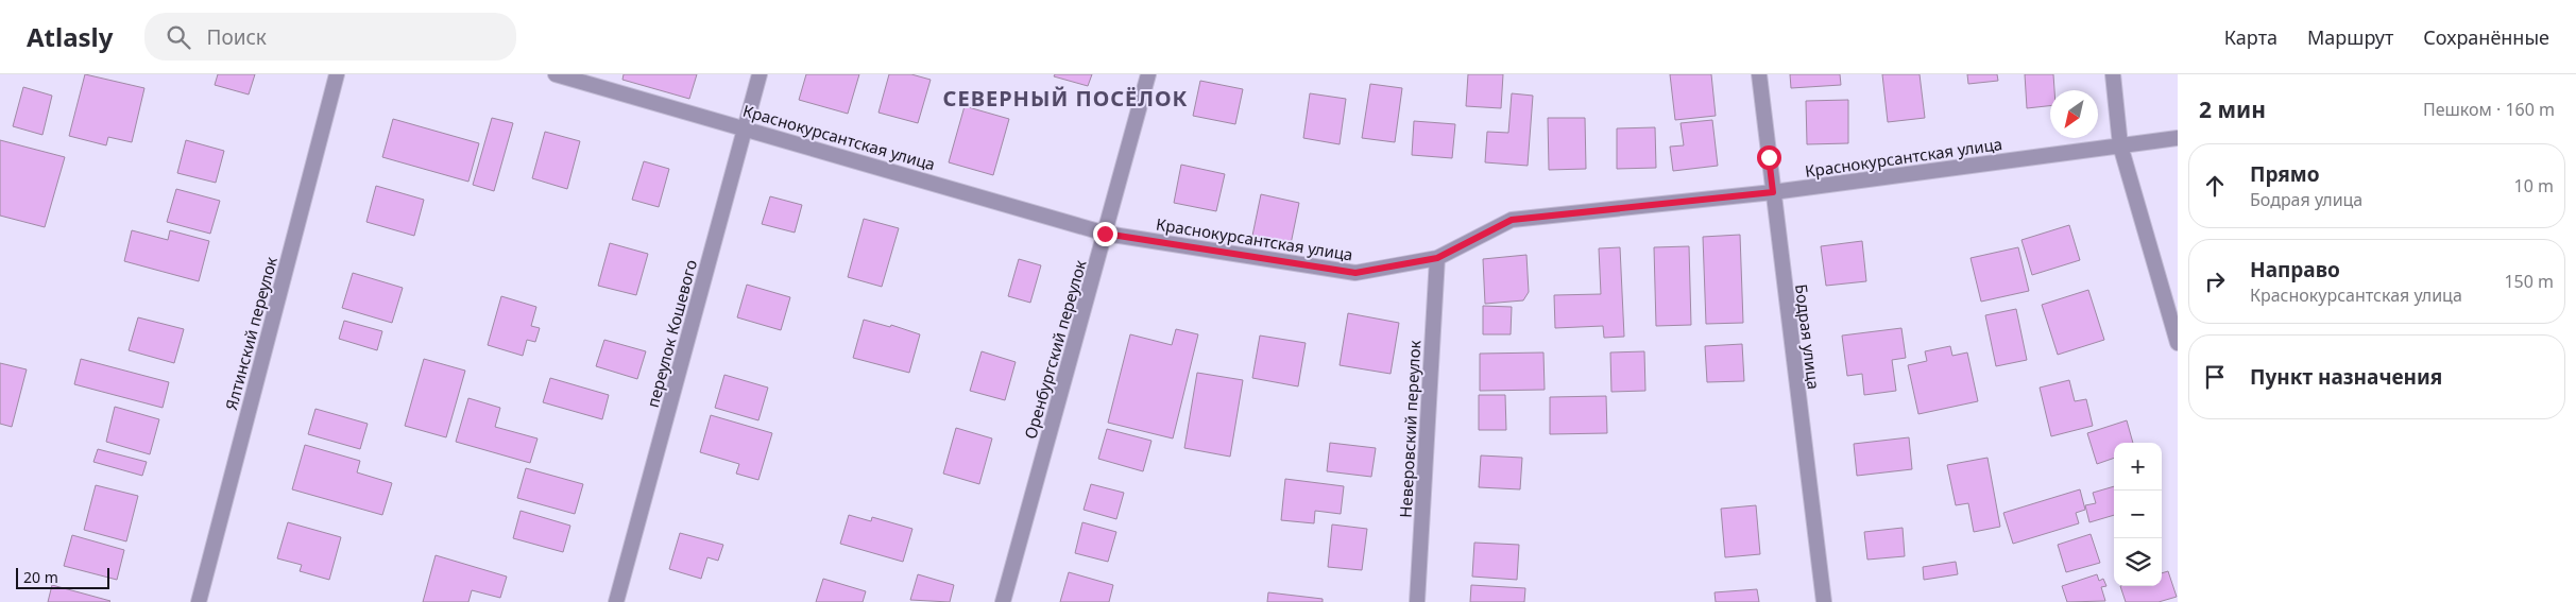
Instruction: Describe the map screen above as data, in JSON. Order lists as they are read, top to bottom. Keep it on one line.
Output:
{"streets":{"street":["Краснокурсантская улица","Ялтинский переулок","переулок Кошевого","Бодрая улица","Оренбургский переулок","Неверовский переулок"]},"crossings":[["Краснокурсантская улица","переулок Кошевого"],["Краснокурсантская улица","Бодрая улица"],["Краснокурсантская улица","Оренбургский переулок"],["Краснокурсантская улица","Неверовский переулок"]],"districts":["СЕВЕРНЫЙ ПОСЁЛОК"],"scale_bar":"20 m","north":"bottom left","page":{"header":"Atlasly","search":"Поиск","nav":["Карта","Маршрут","Сохранённые"],"heading":["2 мин","Пешком · 160 m"],"list":[["Прямо","Бодрая улица","10 m"],["Направо","Краснокурсантская улица","150 m"],"Пункт назначения"],"map_buttons":["+","−"],"scale":"20 m"}}
